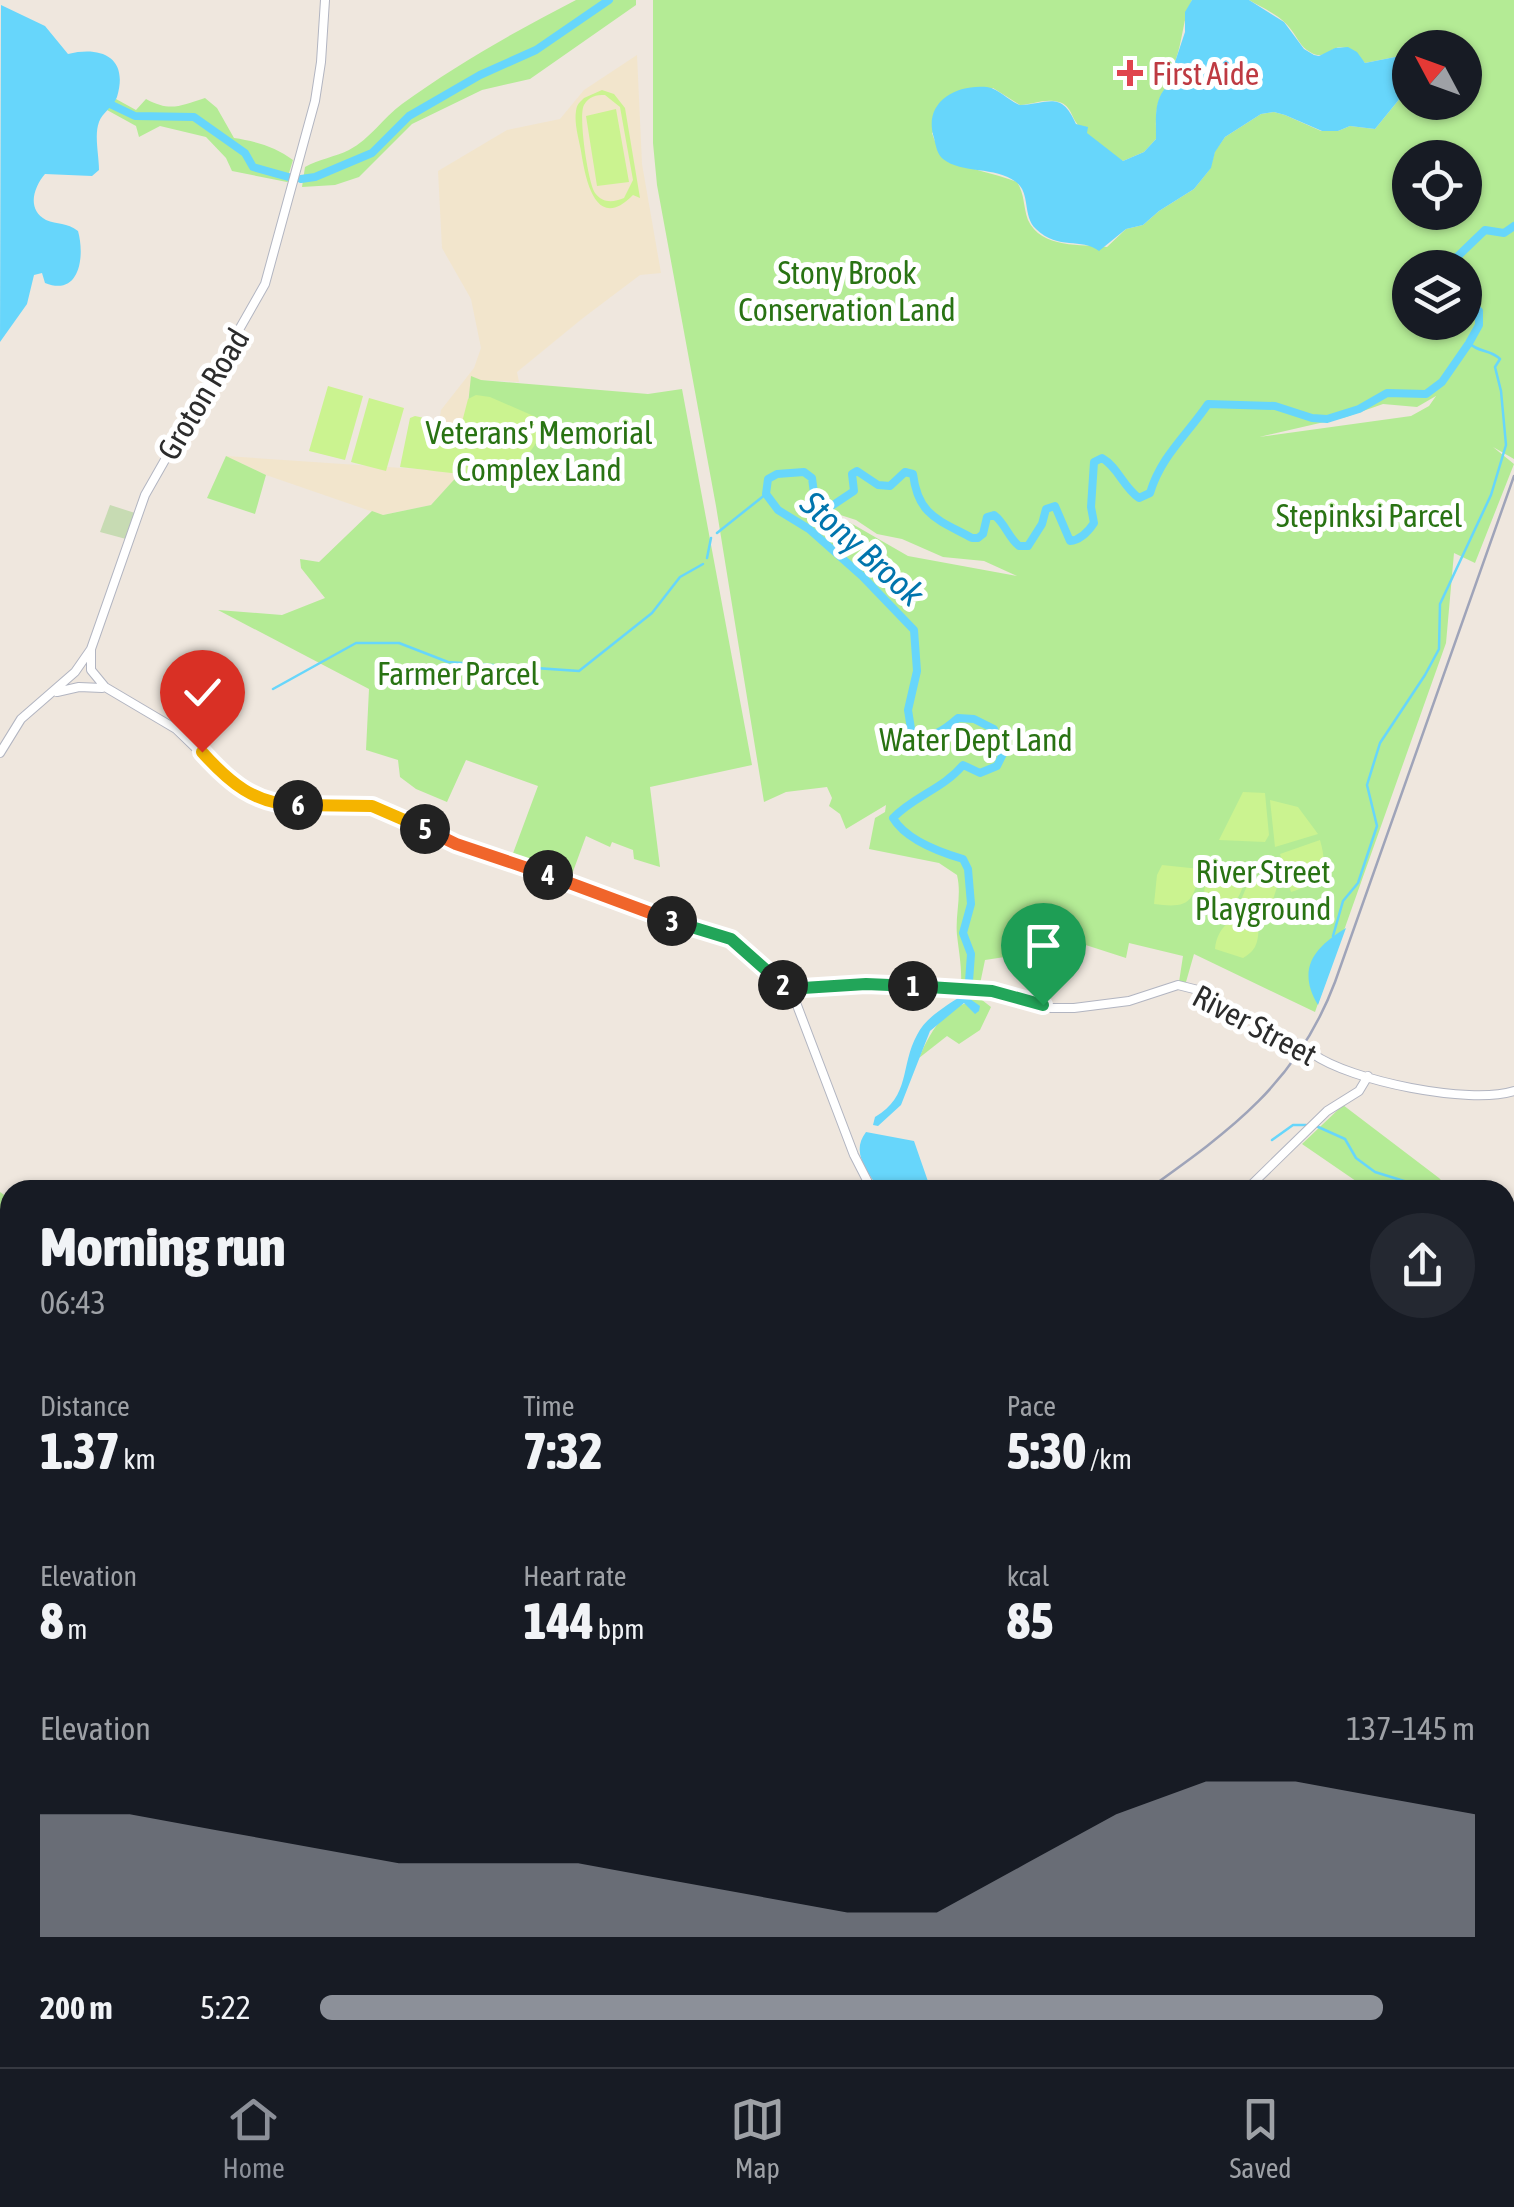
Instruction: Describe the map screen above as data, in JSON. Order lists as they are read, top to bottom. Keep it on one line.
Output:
{"streets":{"main road":["Groton Road","River Street"]},"water":["Stony Brook"],"parks":["Stony Brook Conservation Land","Veterans' Memorial Complex Land","Stepinksi Parcel","Farmer Parcel","Water Dept Land","River Street Playground"],"places":{"health":["First Aide"]},"north":"top left","page":{"pins":["6","5","4","3","2","1"],"heading":["Morning run","06:43"],"stats":[["Distance","1.37 km"],["Time","7:32"],["Pace","5:30 /km"],["Elevation","8 m"],["Heart rate","144 bpm"],["kcal","85"]],"chart":["Elevation","137–145 m"],"list":[{"name":"200 m","note":"5:22"}],"tabs":["Home","Map","Saved"]}}
